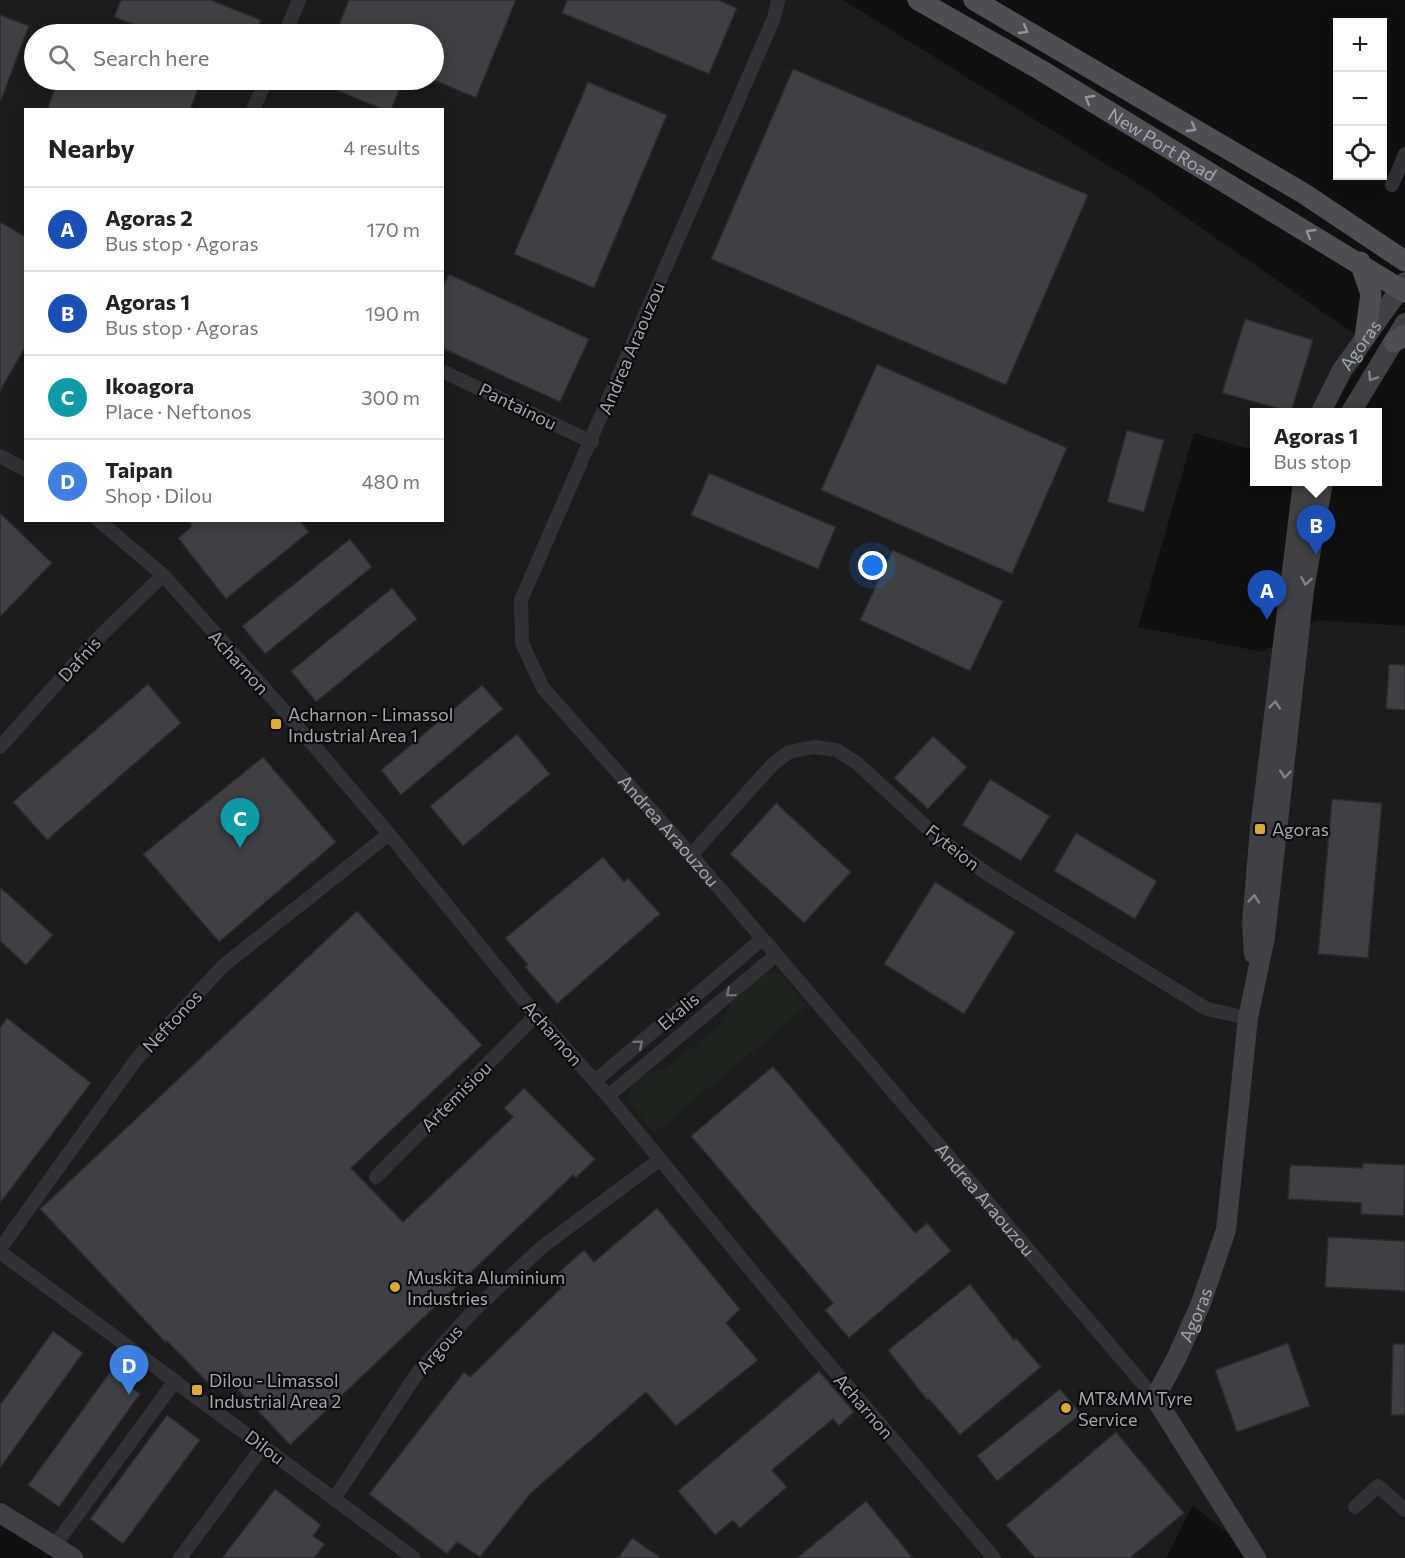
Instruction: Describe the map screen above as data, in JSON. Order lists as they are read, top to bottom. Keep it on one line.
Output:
{"streets":{"main road":["New Port Road","Agoras","Andrea Araouzou"],"street":["Pantainou","Dafnis","Acharnon","Fyteion","Ekalis","Neftonos","Artemisiou","Argous","Dilou"]},"crossings":[["New Port Road","Agoras"],["Agoras","Andrea Araouzou"],["Agoras","Fyteion"],["Andrea Araouzou","Pantainou"],["Andrea Araouzou","Fyteion"],["Andrea Araouzou","Ekalis"],["Dafnis","Acharnon"],["Acharnon","Ekalis"],["Acharnon","Neftonos"],["Acharnon","Artemisiou"],["Acharnon","Argous"],["Neftonos","Dilou"],["Argous","Dilou"]],"places":{"transit":["Acharnon - Limassol Industrial Area 1","Agoras","Dilou - Limassol Industrial Area 2"],"other":["Muskita Aluminium Industries","MT&MM Tyre Service"]},"page":{"map_buttons":["+","−"],"search":"Search here","heading":["Nearby","4 results"],"list":[{"mark":"A","name":"Agoras 2","note":"Bus stop · Agoras","value":"170 m"},{"mark":"B","name":"Agoras 1","note":"Bus stop · Agoras","value":"190 m"},{"mark":"C","name":"Ikoagora","note":"Place · Neftonos","value":"300 m"},{"mark":"D","name":"Taipan","note":"Shop · Dilou","value":"480 m"}],"popup":["Agoras 1","Bus stop"],"pins":["B","A","C","D"]}}
